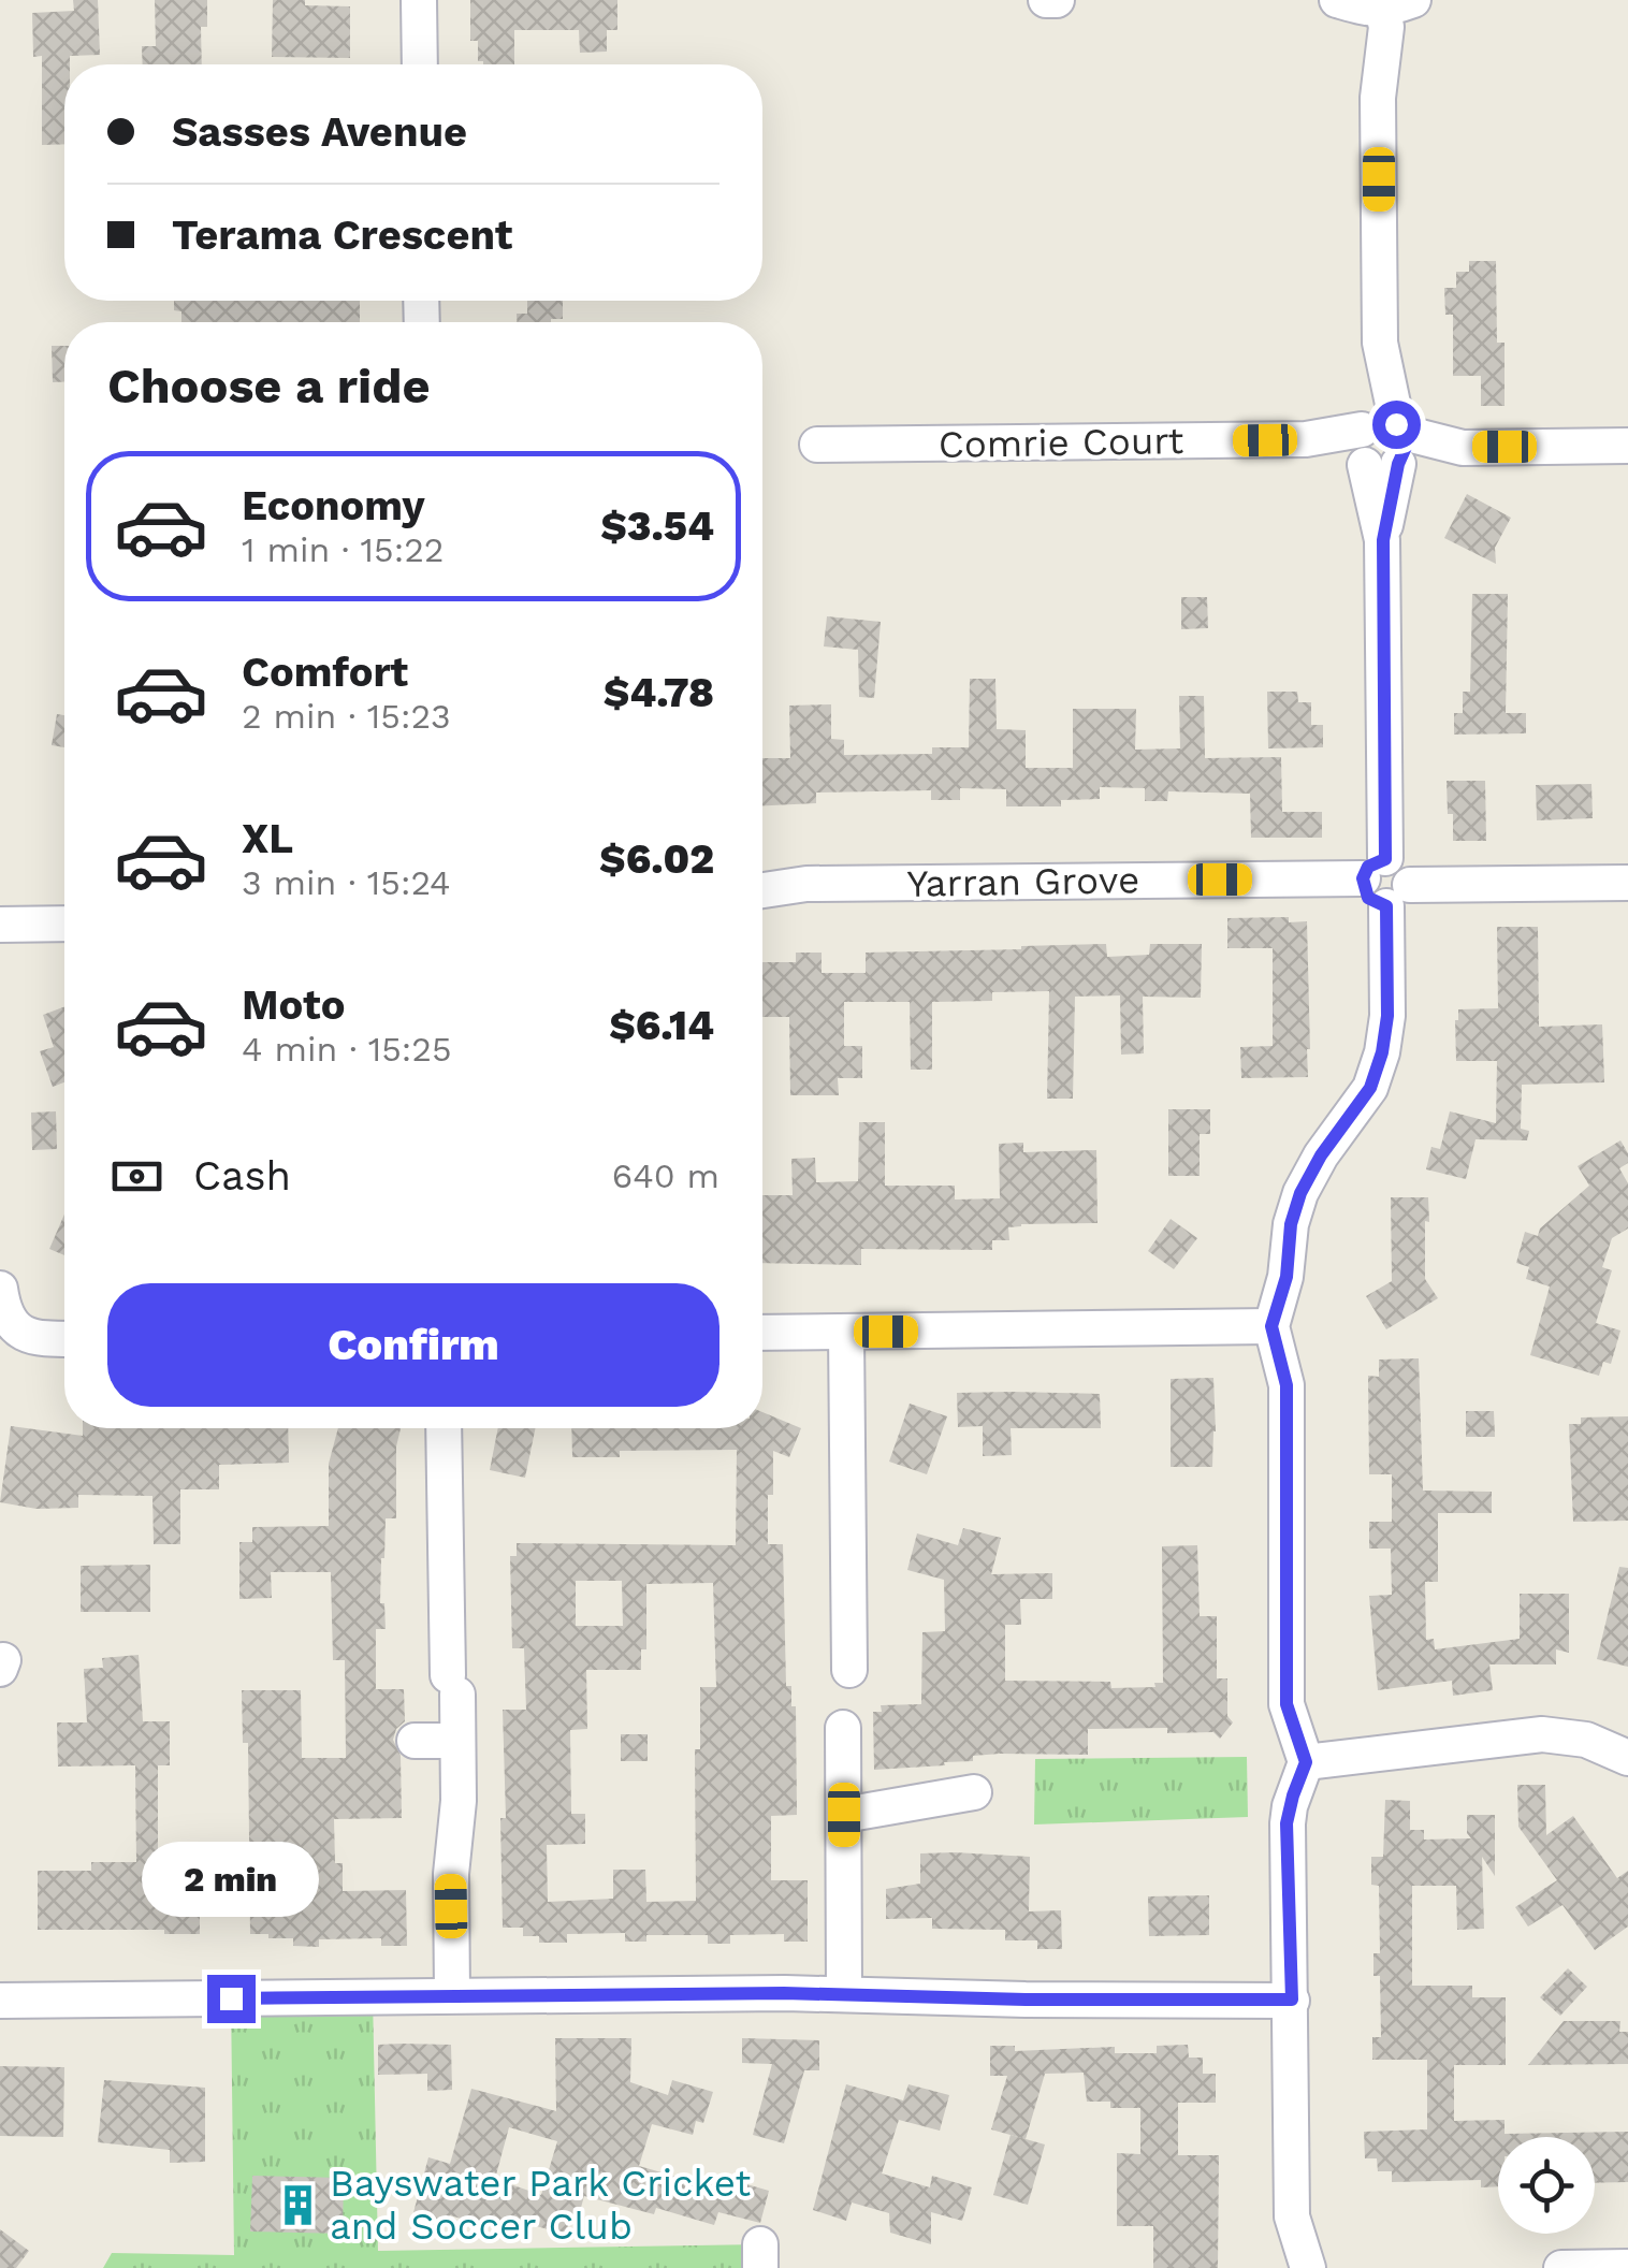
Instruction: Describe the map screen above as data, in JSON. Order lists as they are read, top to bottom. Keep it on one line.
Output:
{"streets":{"street":["Comrie Court","Yarran Grove"]},"places":{"building":["Bayswater Park Cricket and Soccer Club"]},"page":{"banner":["Sasses Avenue","Terama Crescent"],"heading":"Choose a ride","list":[{"name":"Economy","note":"1 min · 15:22","value":"$3.54"},{"name":"Comfort","note":"2 min · 15:23","value":"$4.78"},{"name":"XL","note":"3 min · 15:24","value":"$6.02"},{"name":"Moto","note":"4 min · 15:25","value":"$6.14"}],"pay":["Cash","640 m"],"buttons":"Confirm","bubble":"2 min"}}
